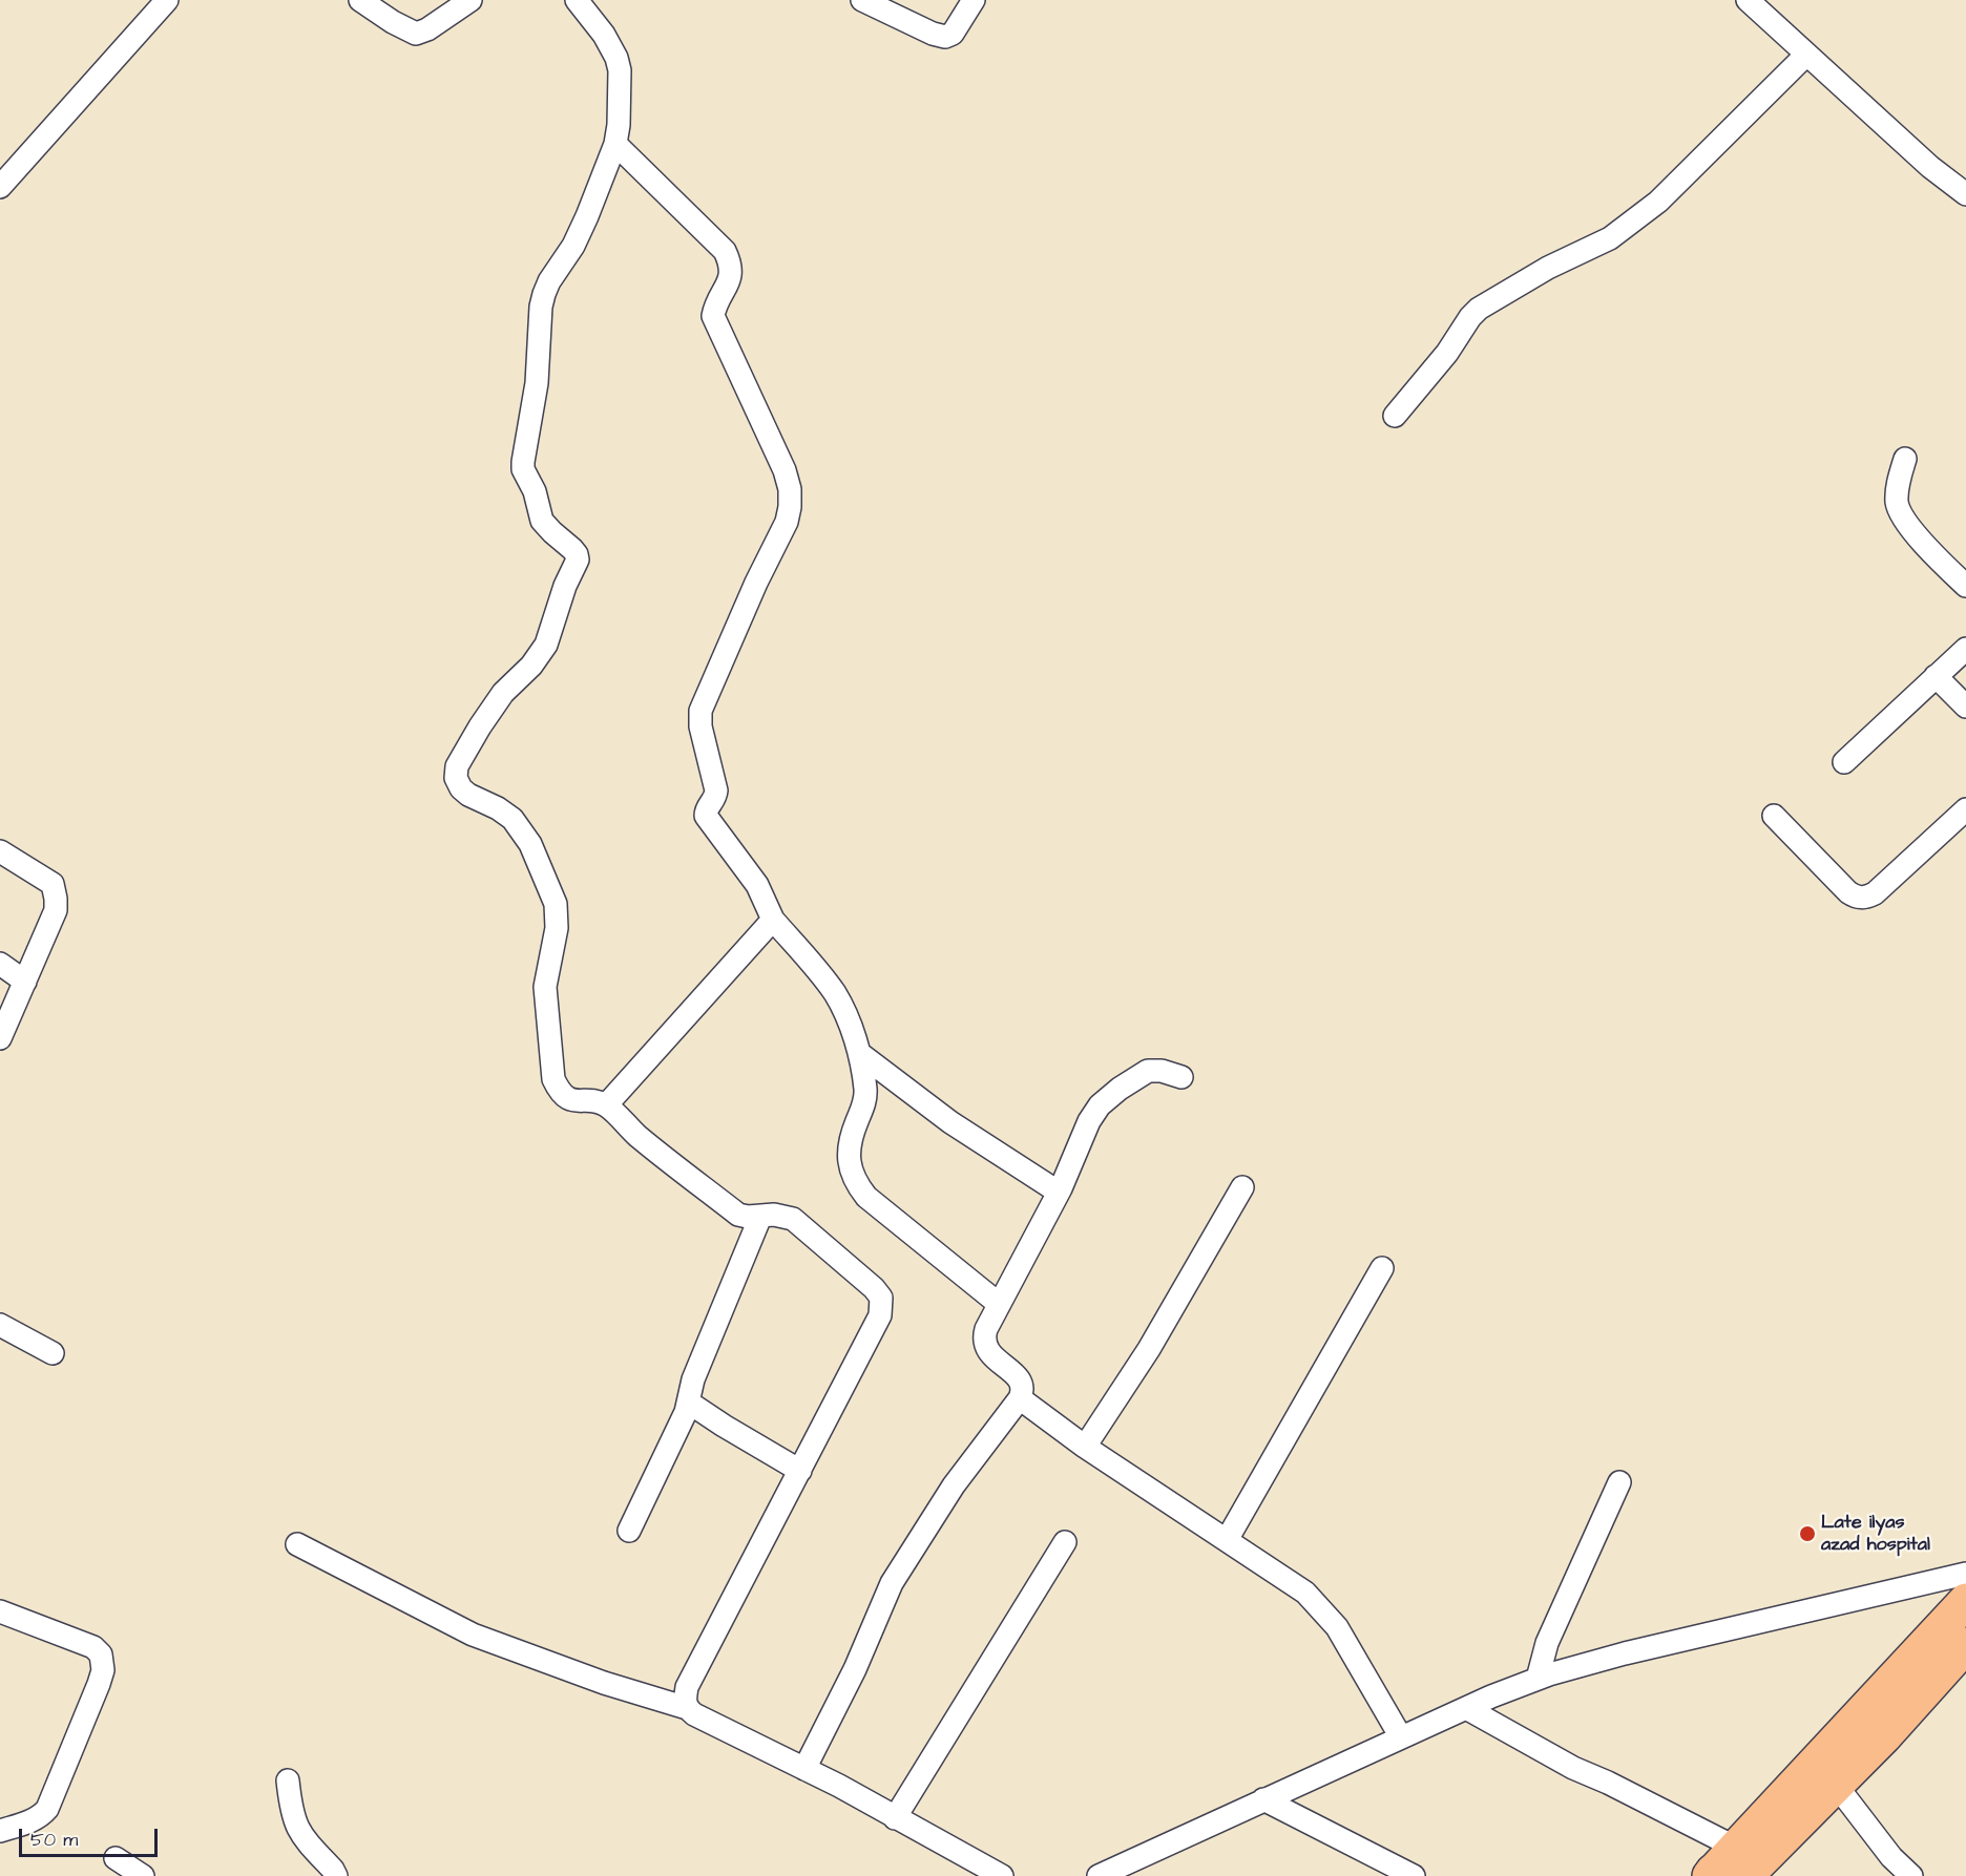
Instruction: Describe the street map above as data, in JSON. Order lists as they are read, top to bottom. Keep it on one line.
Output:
{"places":["Late ilyas azad hospital"],"scale_bar":"50 m"}
